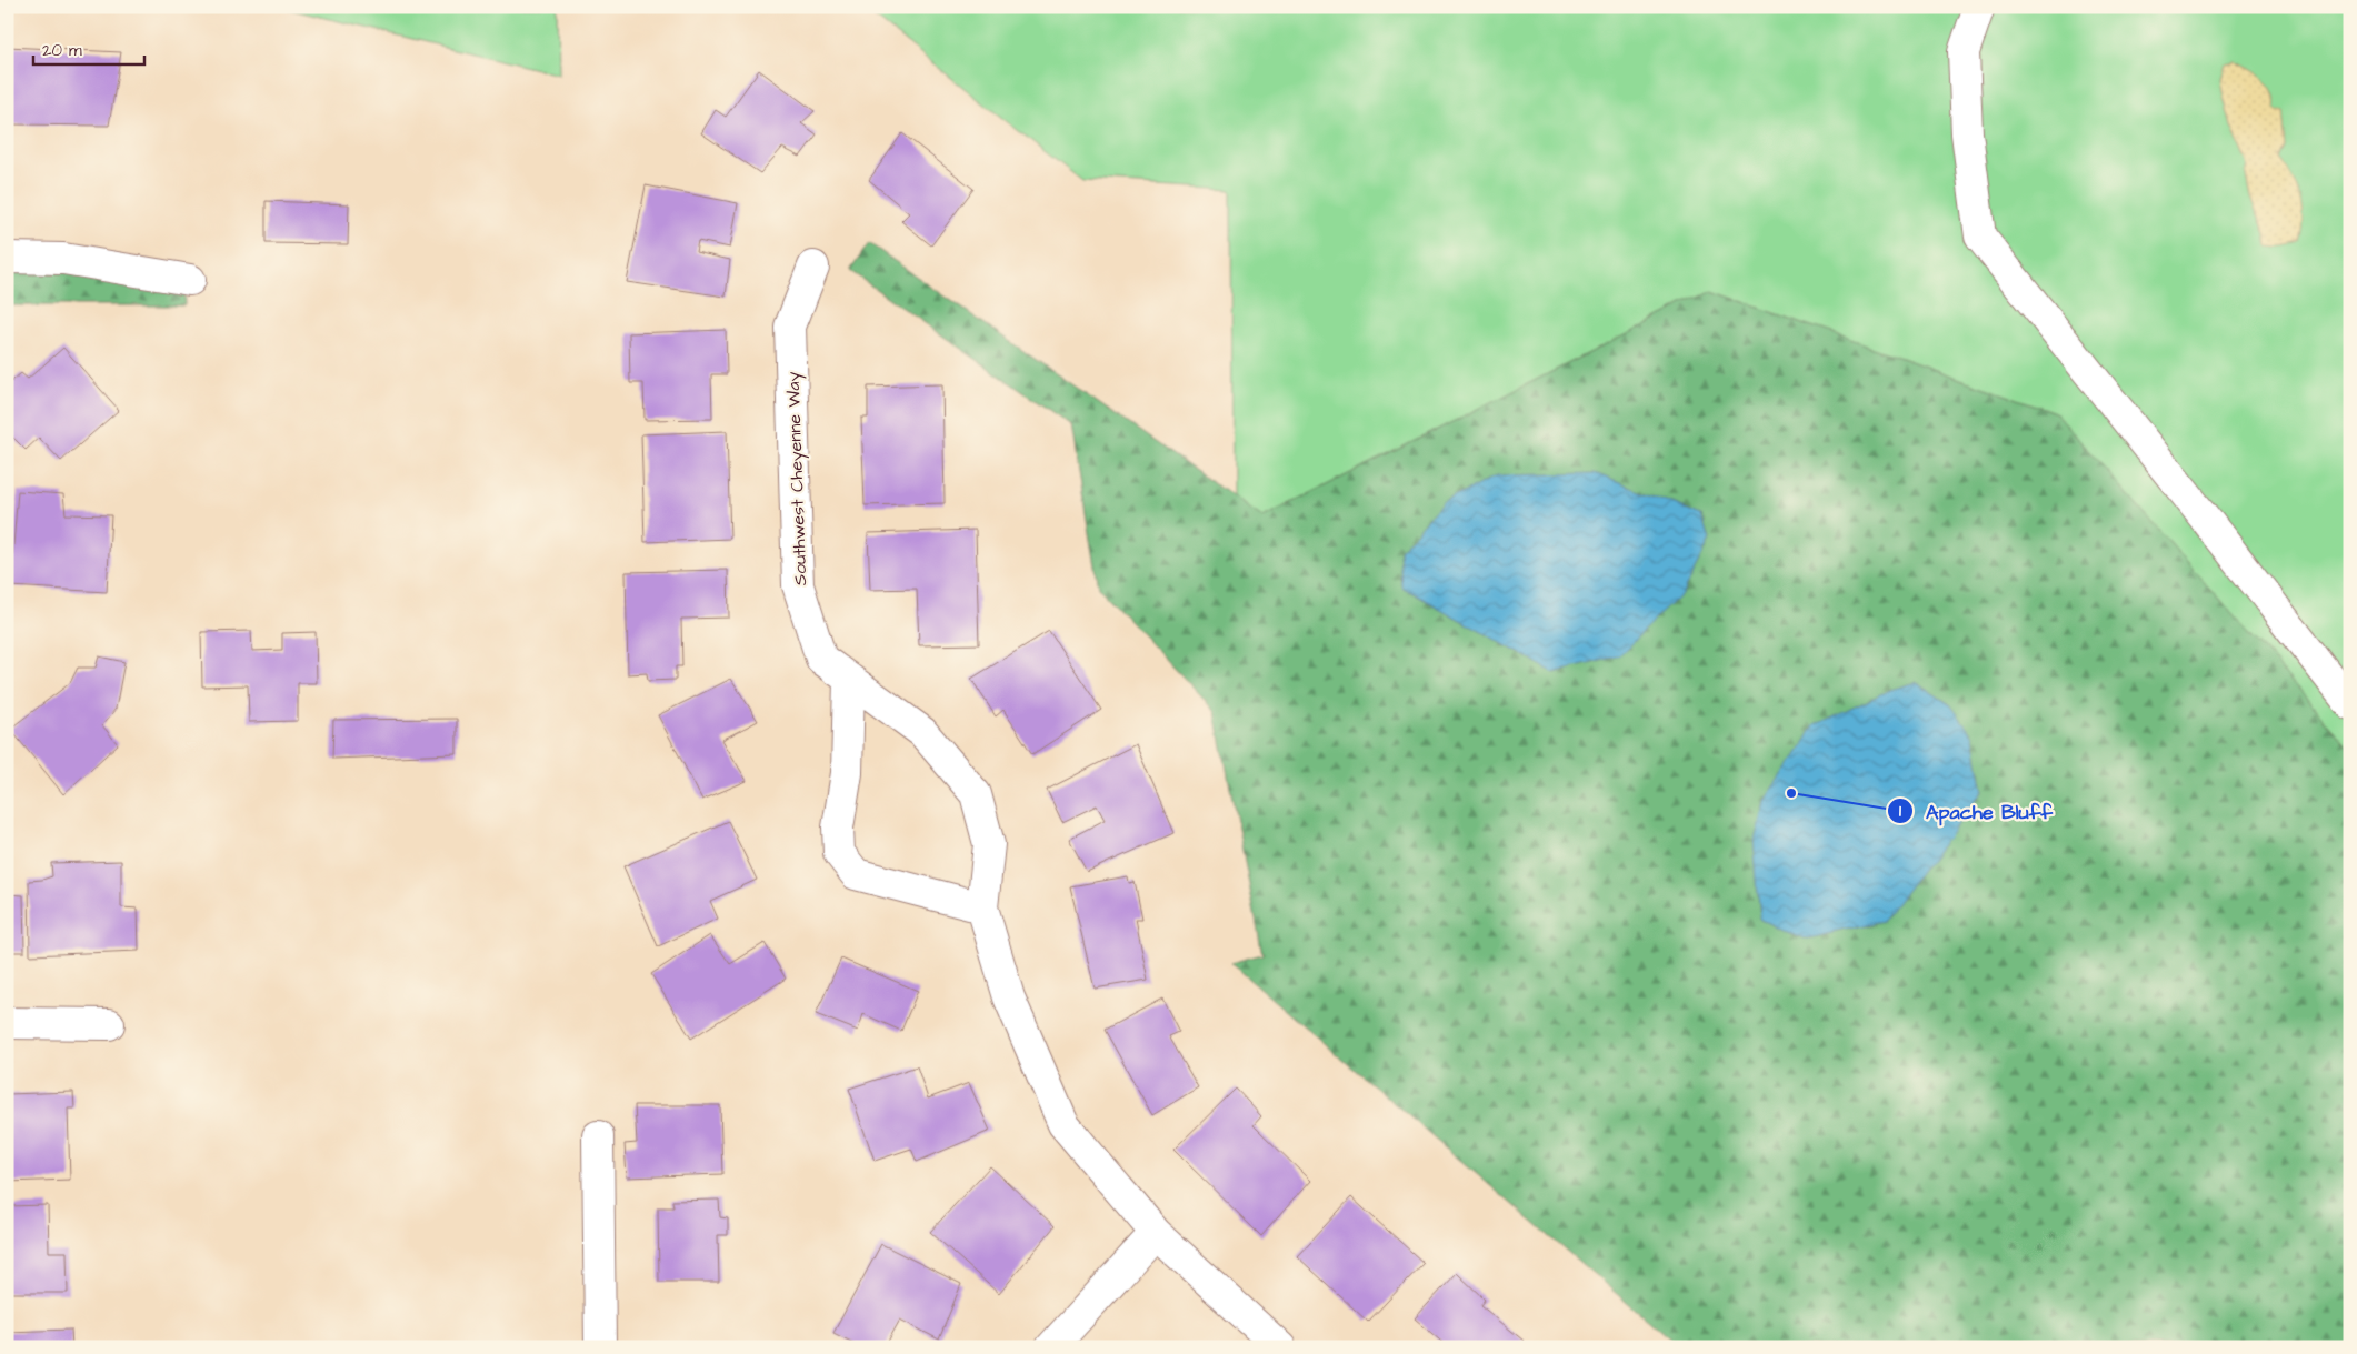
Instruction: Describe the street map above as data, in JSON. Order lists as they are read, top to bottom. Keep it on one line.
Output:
{"streets":{"street":["Southwest Cheyenne Way"]},"places":["Apache Bluff"],"scale_bar":"20 m"}
